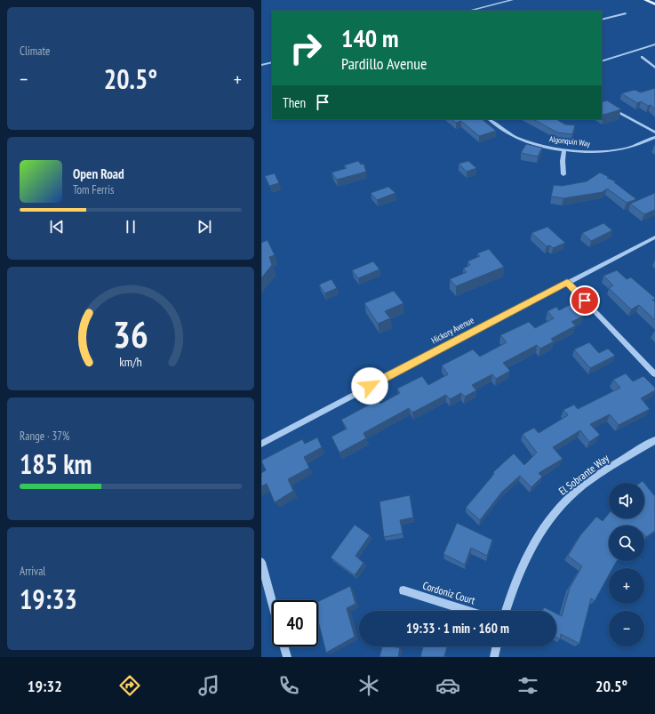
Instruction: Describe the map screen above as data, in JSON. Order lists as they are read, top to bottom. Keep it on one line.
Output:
{"streets":{"street":["Algonquin Way","Hickory Avenue","El Sobrante Way","Cordoniz Court"]},"page":{"tile":["Climate",["Range · 37%","185 km"],["Arrival","19:33"]],"turn":["140 m","Pardillo Avenue"],"heat":["−","20.5°","+"],"then":"Then","song":["Open Road","Tom Ferris"],"map_buttons":["+","−"],"limit":"40","trip":"19:33 · 1 min · 160 m","tabs":["19:32","20.5°"],"gauge":["36","km/h"]}}
